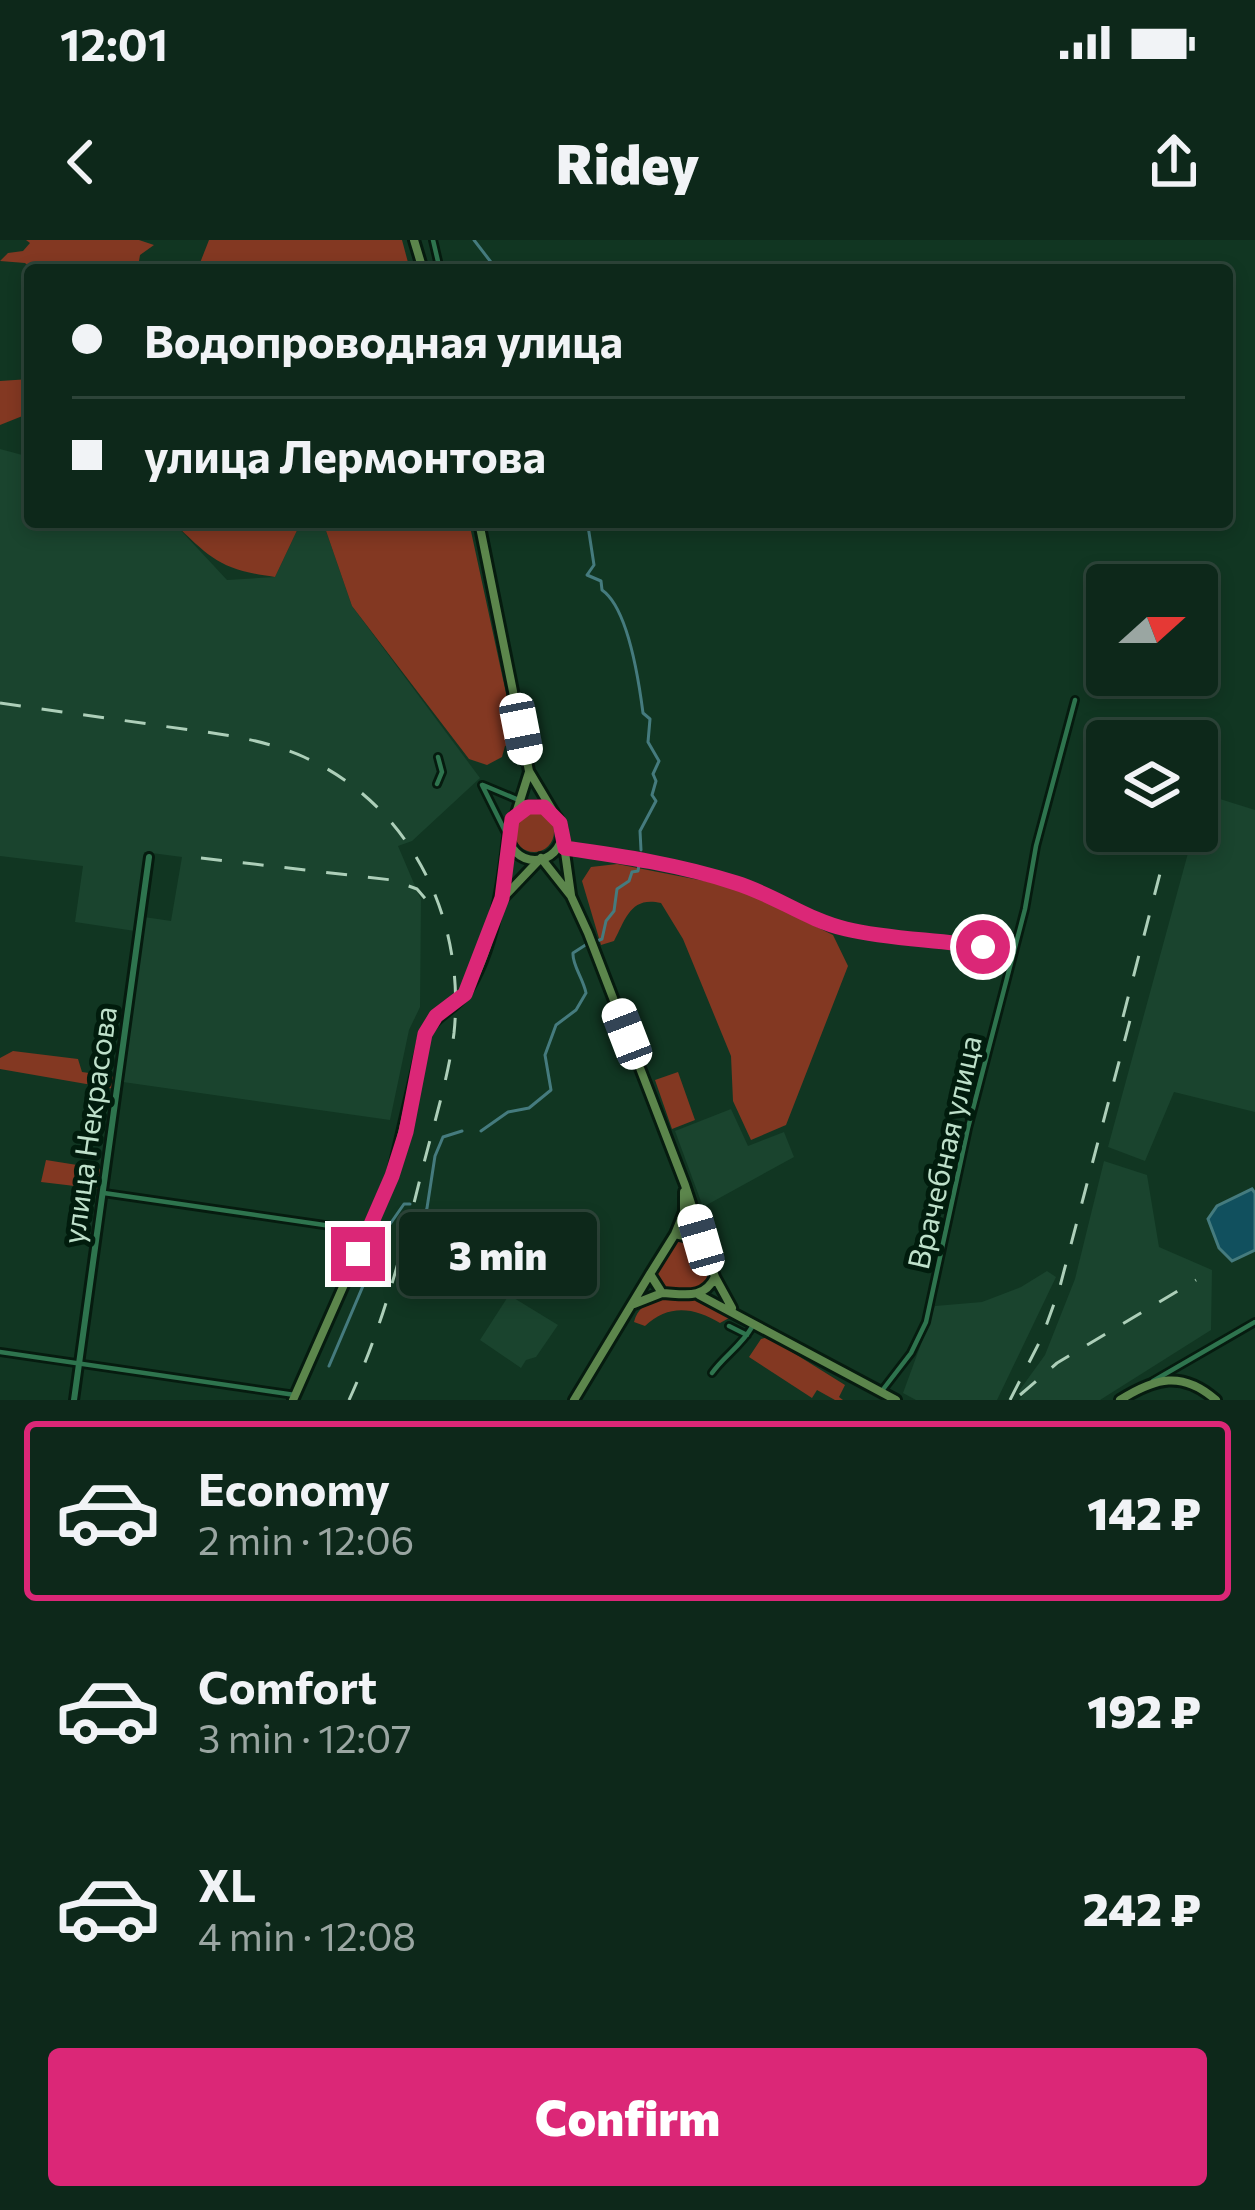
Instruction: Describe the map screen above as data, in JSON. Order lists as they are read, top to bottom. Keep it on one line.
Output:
{"streets":{"street":["улица Некрасова","Врачебная улица"]},"north":"right","page":{"status":"12:01","header":"Ridey","banner":["Водопроводная улица","улица Лермонтова"],"bubble":"3 min","list":[{"name":"Economy","note":"2 min · 12:06","value":"142 ₽"},{"name":"Comfort","note":"3 min · 12:07","value":"192 ₽"},{"name":"XL","note":"4 min · 12:08","value":"242 ₽"}],"buttons":"Confirm"}}
